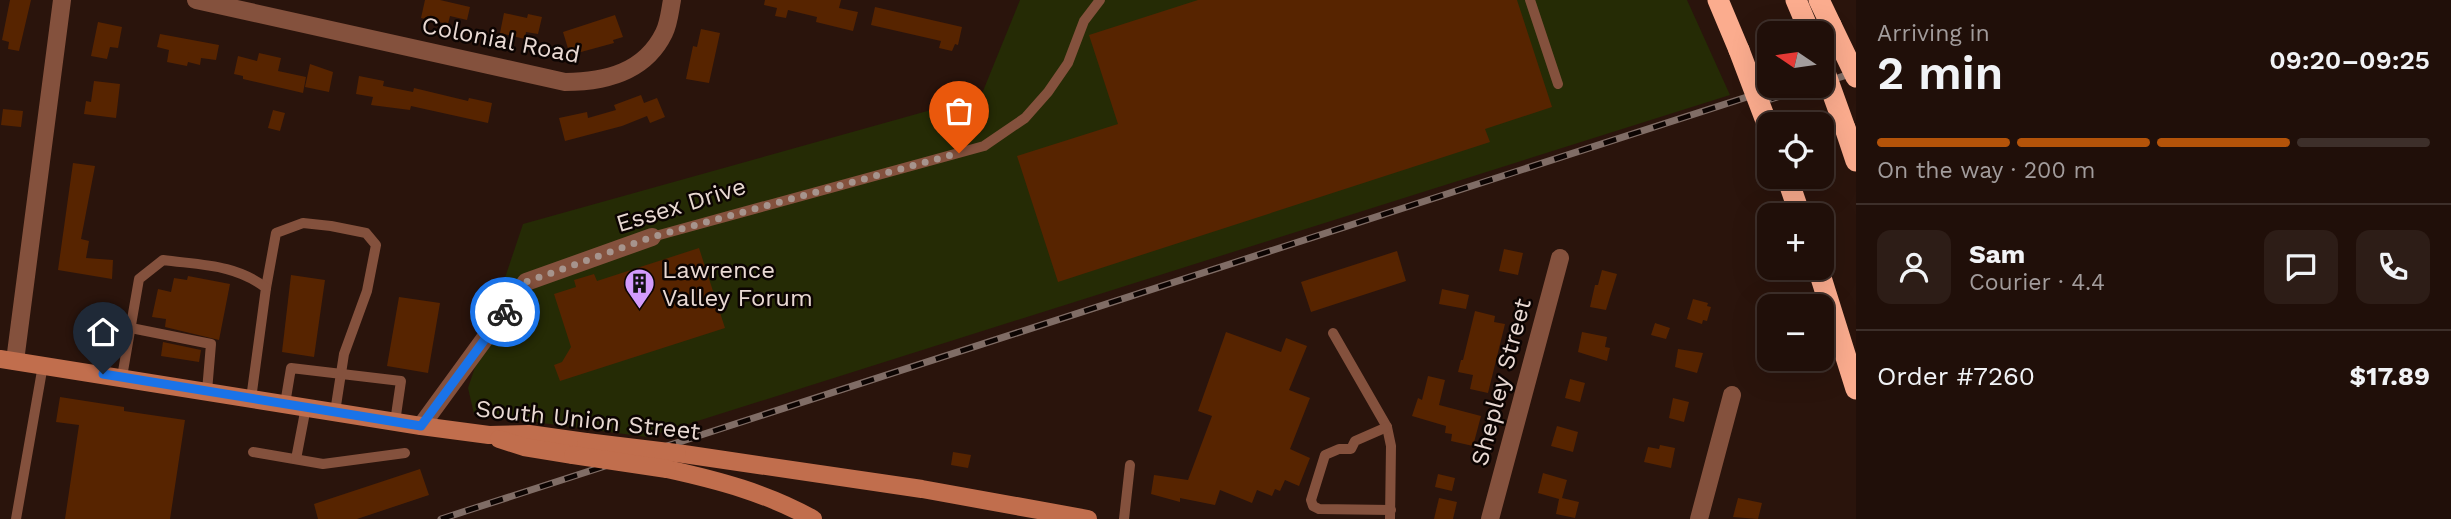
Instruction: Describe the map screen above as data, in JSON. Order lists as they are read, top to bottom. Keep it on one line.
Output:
{"streets":{"main road":["South Union Street"],"street":["Colonial Road","Essex Drive","Shepley Street"]},"crossings":[["Essex Drive","South Union Street"]],"places":{"building":["Lawrence Valley Forum"]},"north":"left","page":{"heading":["2 min","Arriving in","09:20–09:25"],"panel":["Sam","Courier · 4.4","Order #7260","$17.89"],"map_buttons":["+","−"],"bar":"On the way · 200 m"}}
